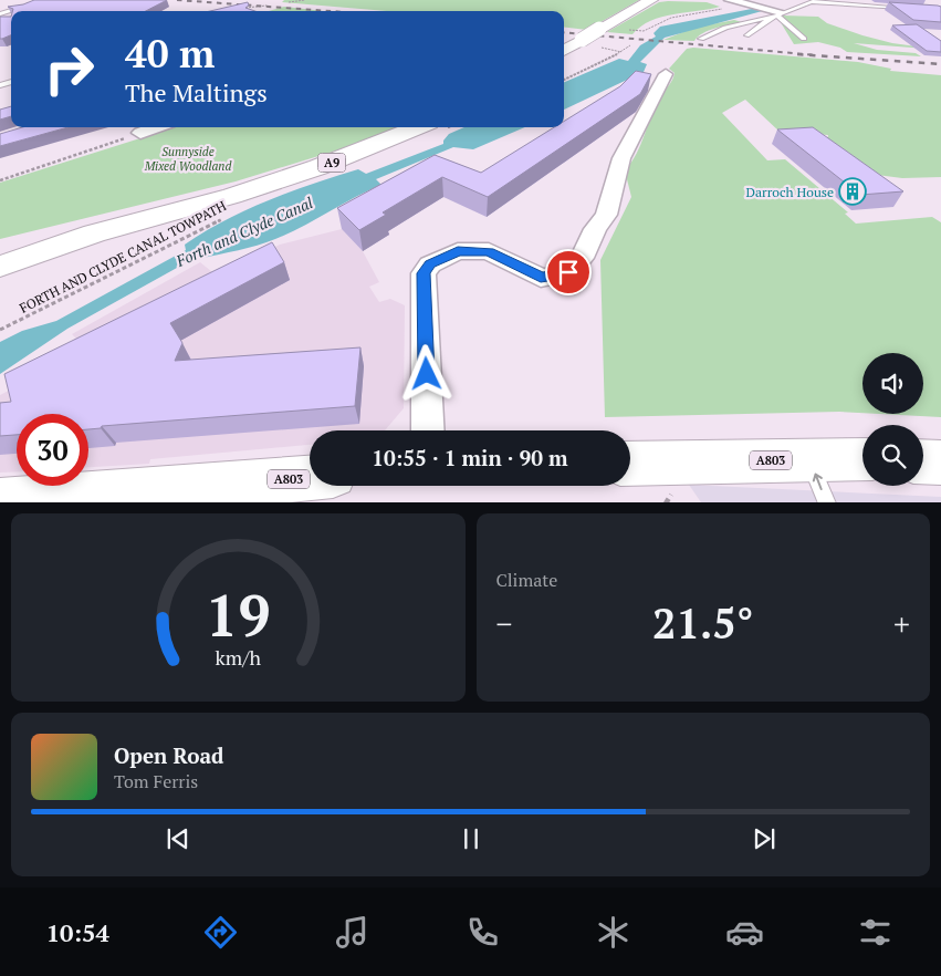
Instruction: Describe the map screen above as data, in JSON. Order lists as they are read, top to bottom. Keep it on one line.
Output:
{"streets":{"main road":["A9","A803"],"path":["FORTH AND CLYDE CANAL TOWPATH"]},"water":["Forth and Clyde Canal"],"parks":["Sunnyside Mixed Woodland"],"places":{"building":["Darroch House"]},"page":{"turn":["40 m","The Maltings"],"limit":"30","trip":"10:55 · 1 min · 90 m","tile":"Climate","heat":["−","21.5°","+"],"song":["Open Road","Tom Ferris"],"tabs":"10:54","gauge":["19","km/h"]}}
